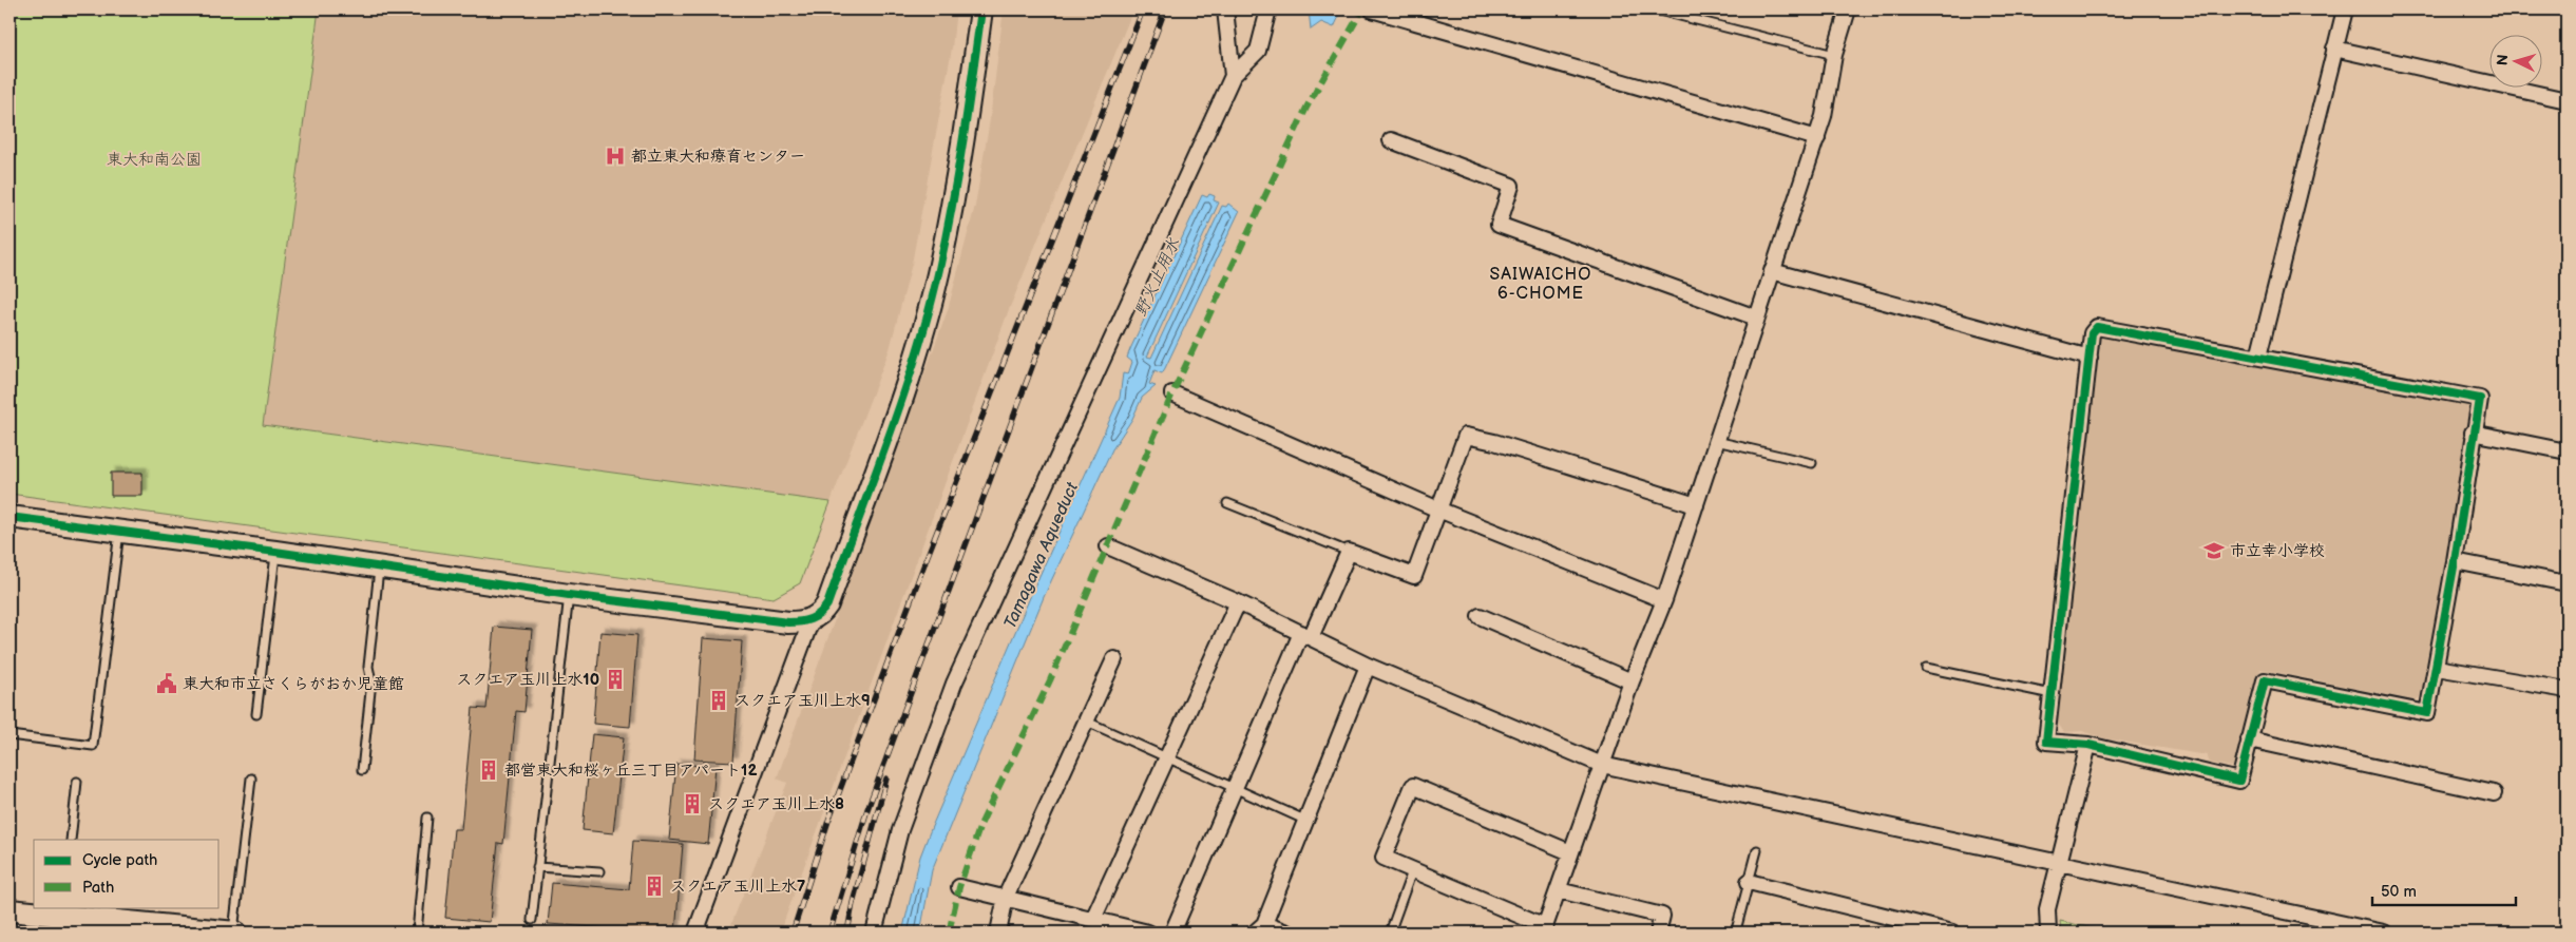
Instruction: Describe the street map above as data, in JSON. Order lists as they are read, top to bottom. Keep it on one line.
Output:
{"districts":["SAIWAICHO 6-CHOME"],"water":["野火止用水","Tamagawa Aqueduct"],"parks":["東大和南公園"],"places":{"hospital":["都立東大和療育センター"],"school or university":["市立幸小学校"],"building":["スクエア玉川上水10","スクエア玉川上水9","都営東大和桜ヶ丘三丁目アパート12","スクエア玉川上水8","スクエア玉川上水7"],"public building":["東大和市立さくらがおか児童館"]},"legend":["Cycle path","Path"],"scale_bar":"50 m","north":"left"}
